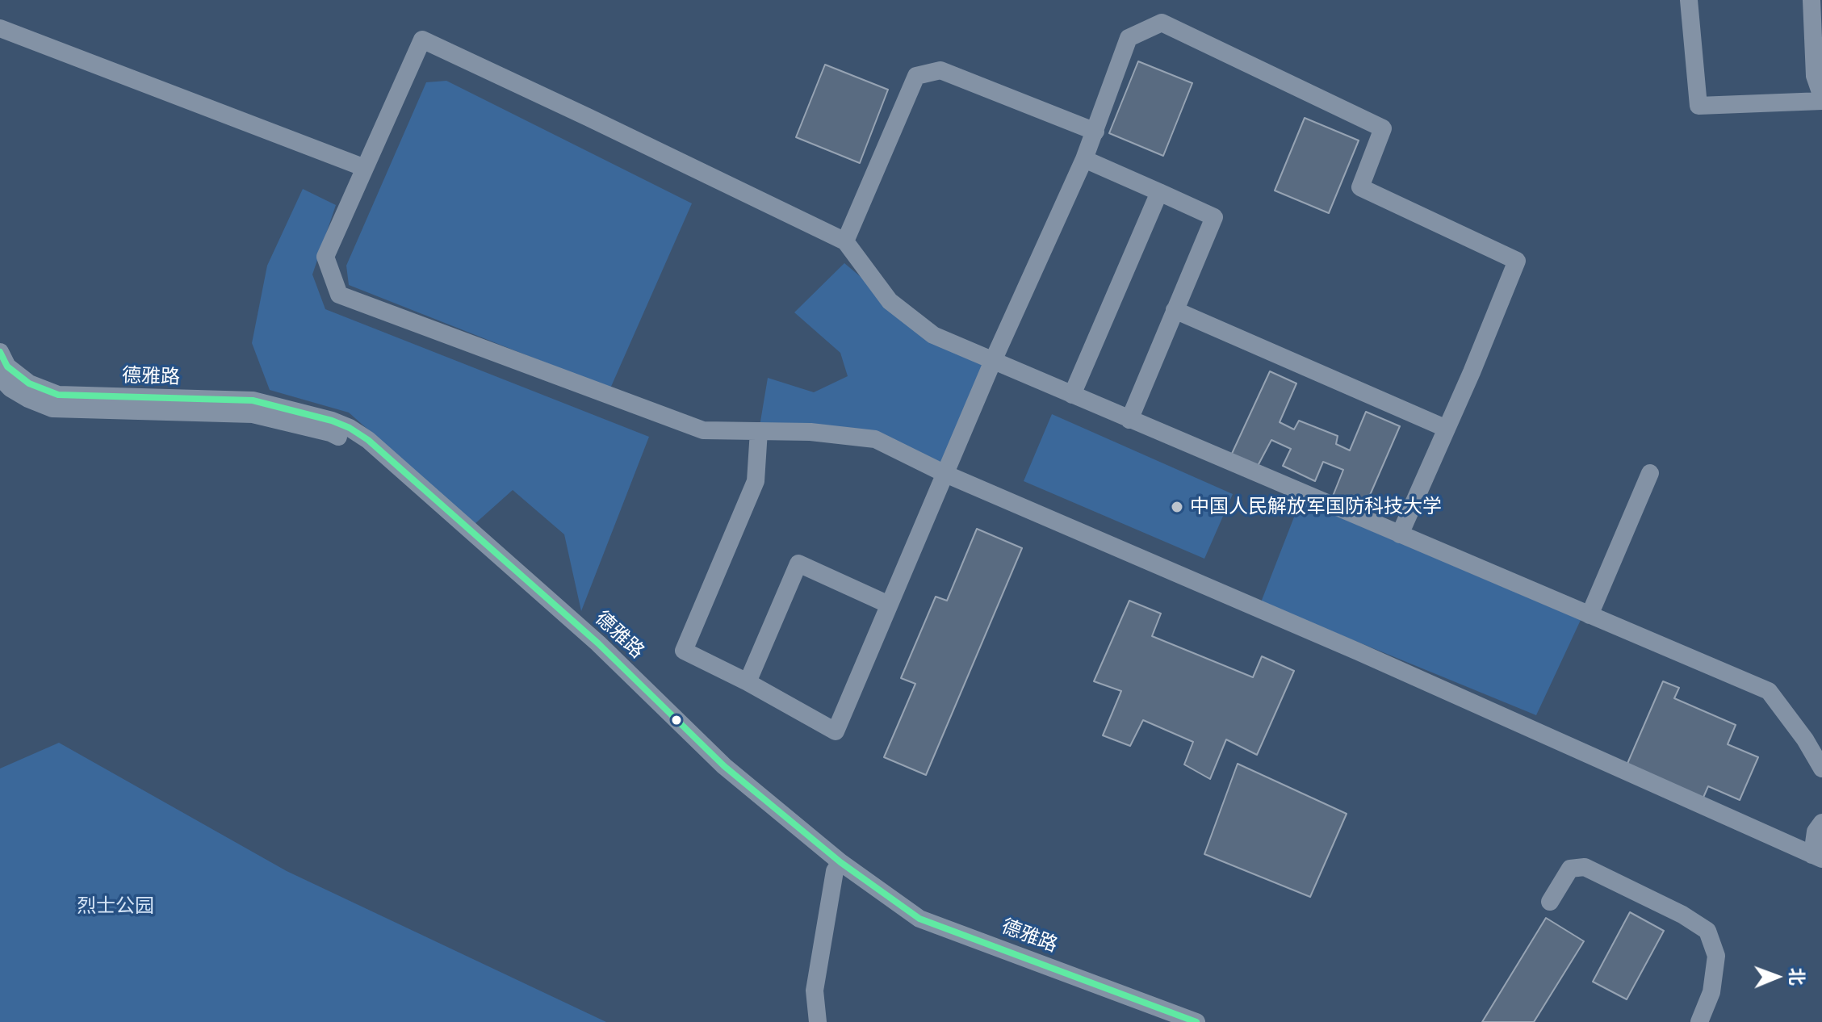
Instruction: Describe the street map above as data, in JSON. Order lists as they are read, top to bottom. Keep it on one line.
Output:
{"streets":{"street":["德雅路"]},"parks":["烈士公园"],"places":["中国人民解放军国防科技大学"],"north":"right"}
